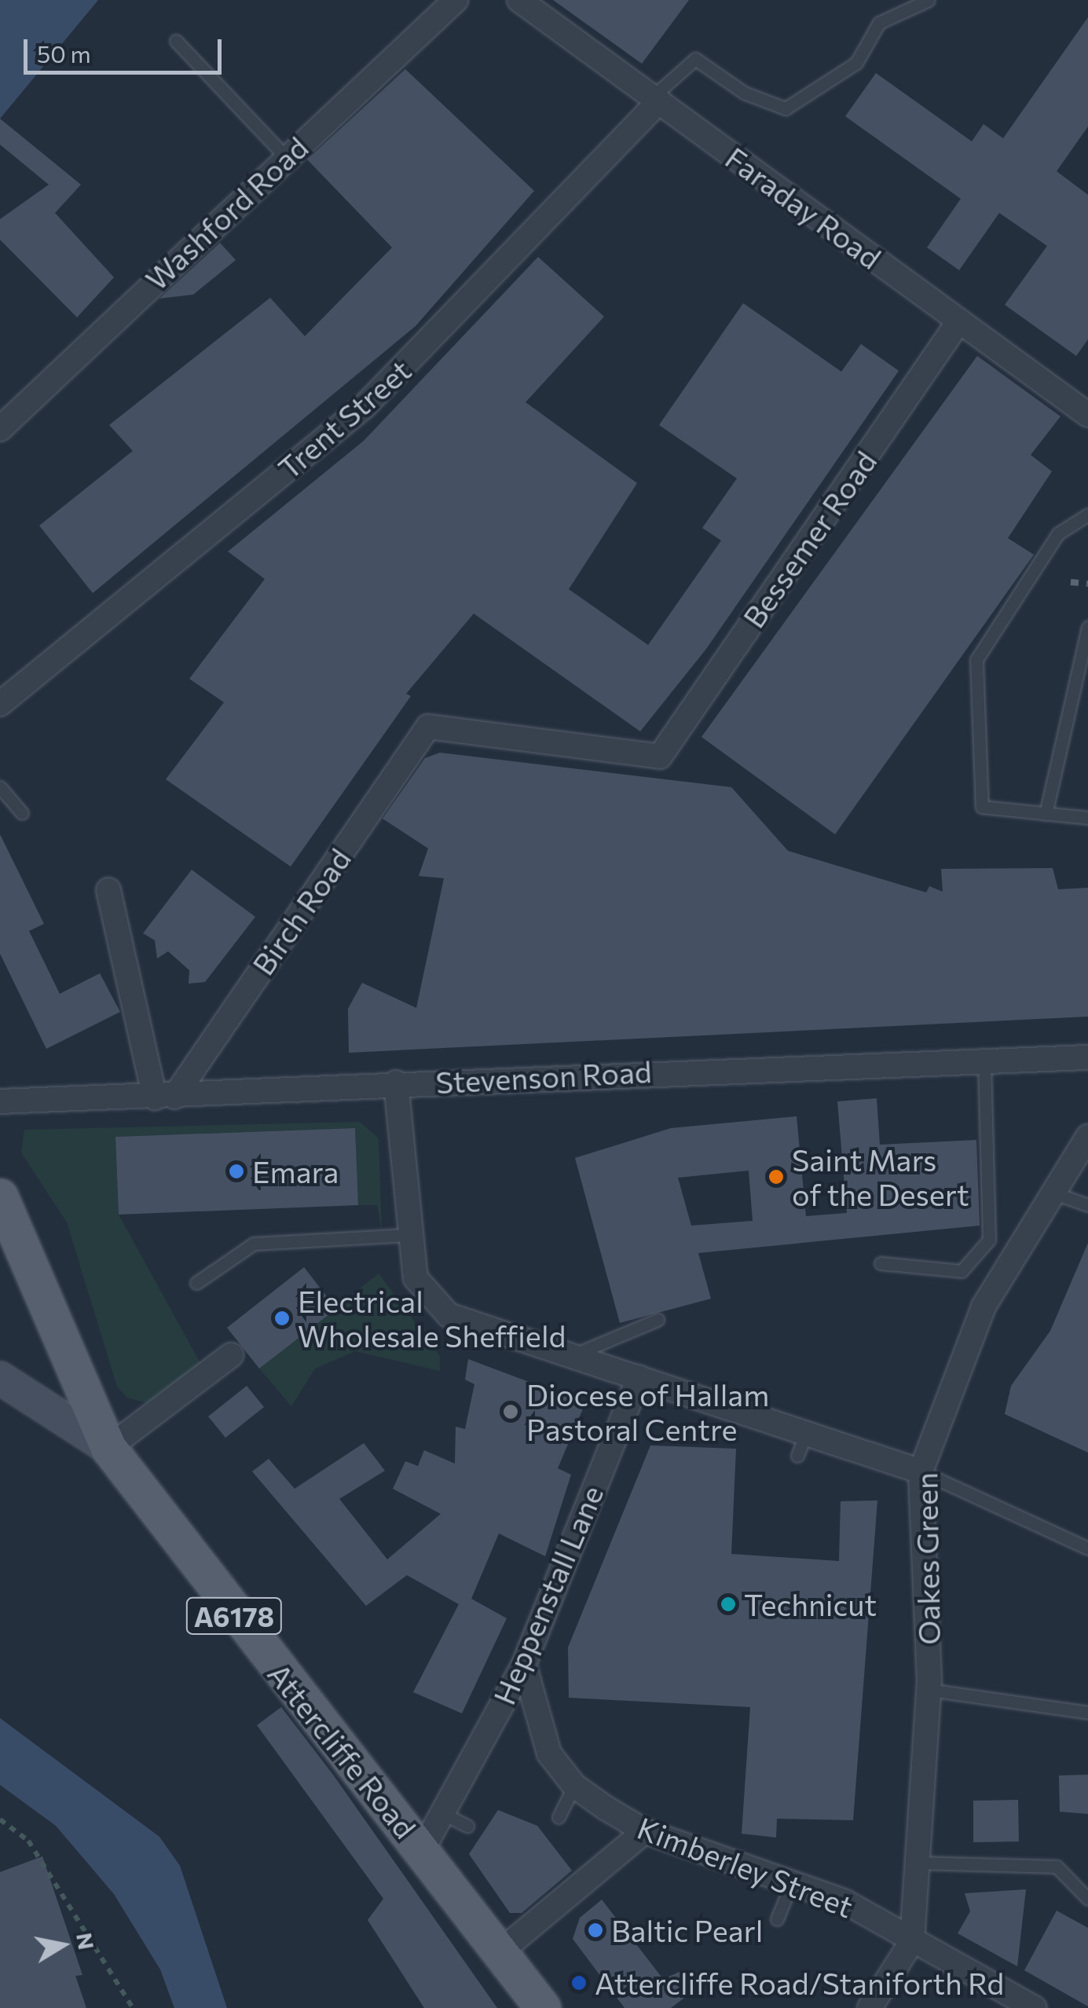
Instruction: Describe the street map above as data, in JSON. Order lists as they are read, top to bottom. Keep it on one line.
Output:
{"streets":{"main road":["A6178","Attercliffe Road"],"street":["Faraday Road","Washford Road","Trent Street","Bessemer Road","Birch Road","Stevenson Road","Oakes Green","Heppenstall Lane","Kimberley Street"]},"crossings":[["Faraday Road","Trent Street"],["Faraday Road","Bessemer Road"],["Bessemer Road","Birch Road"],["Birch Road","Stevenson Road"],["Oakes Green","Kimberley Street"],["Heppenstall Lane","Attercliffe Road"],["Heppenstall Lane","Kimberley Street"]],"places":["Emara","Saint Mars of the Desert","Electrical Wholesale Sheffield","Diocese of Hallam Pastoral Centre","Technicut","Baltic Pearl","Attercliffe Road/Staniforth Rd"],"scale_bar":"50 m","north":"right"}
